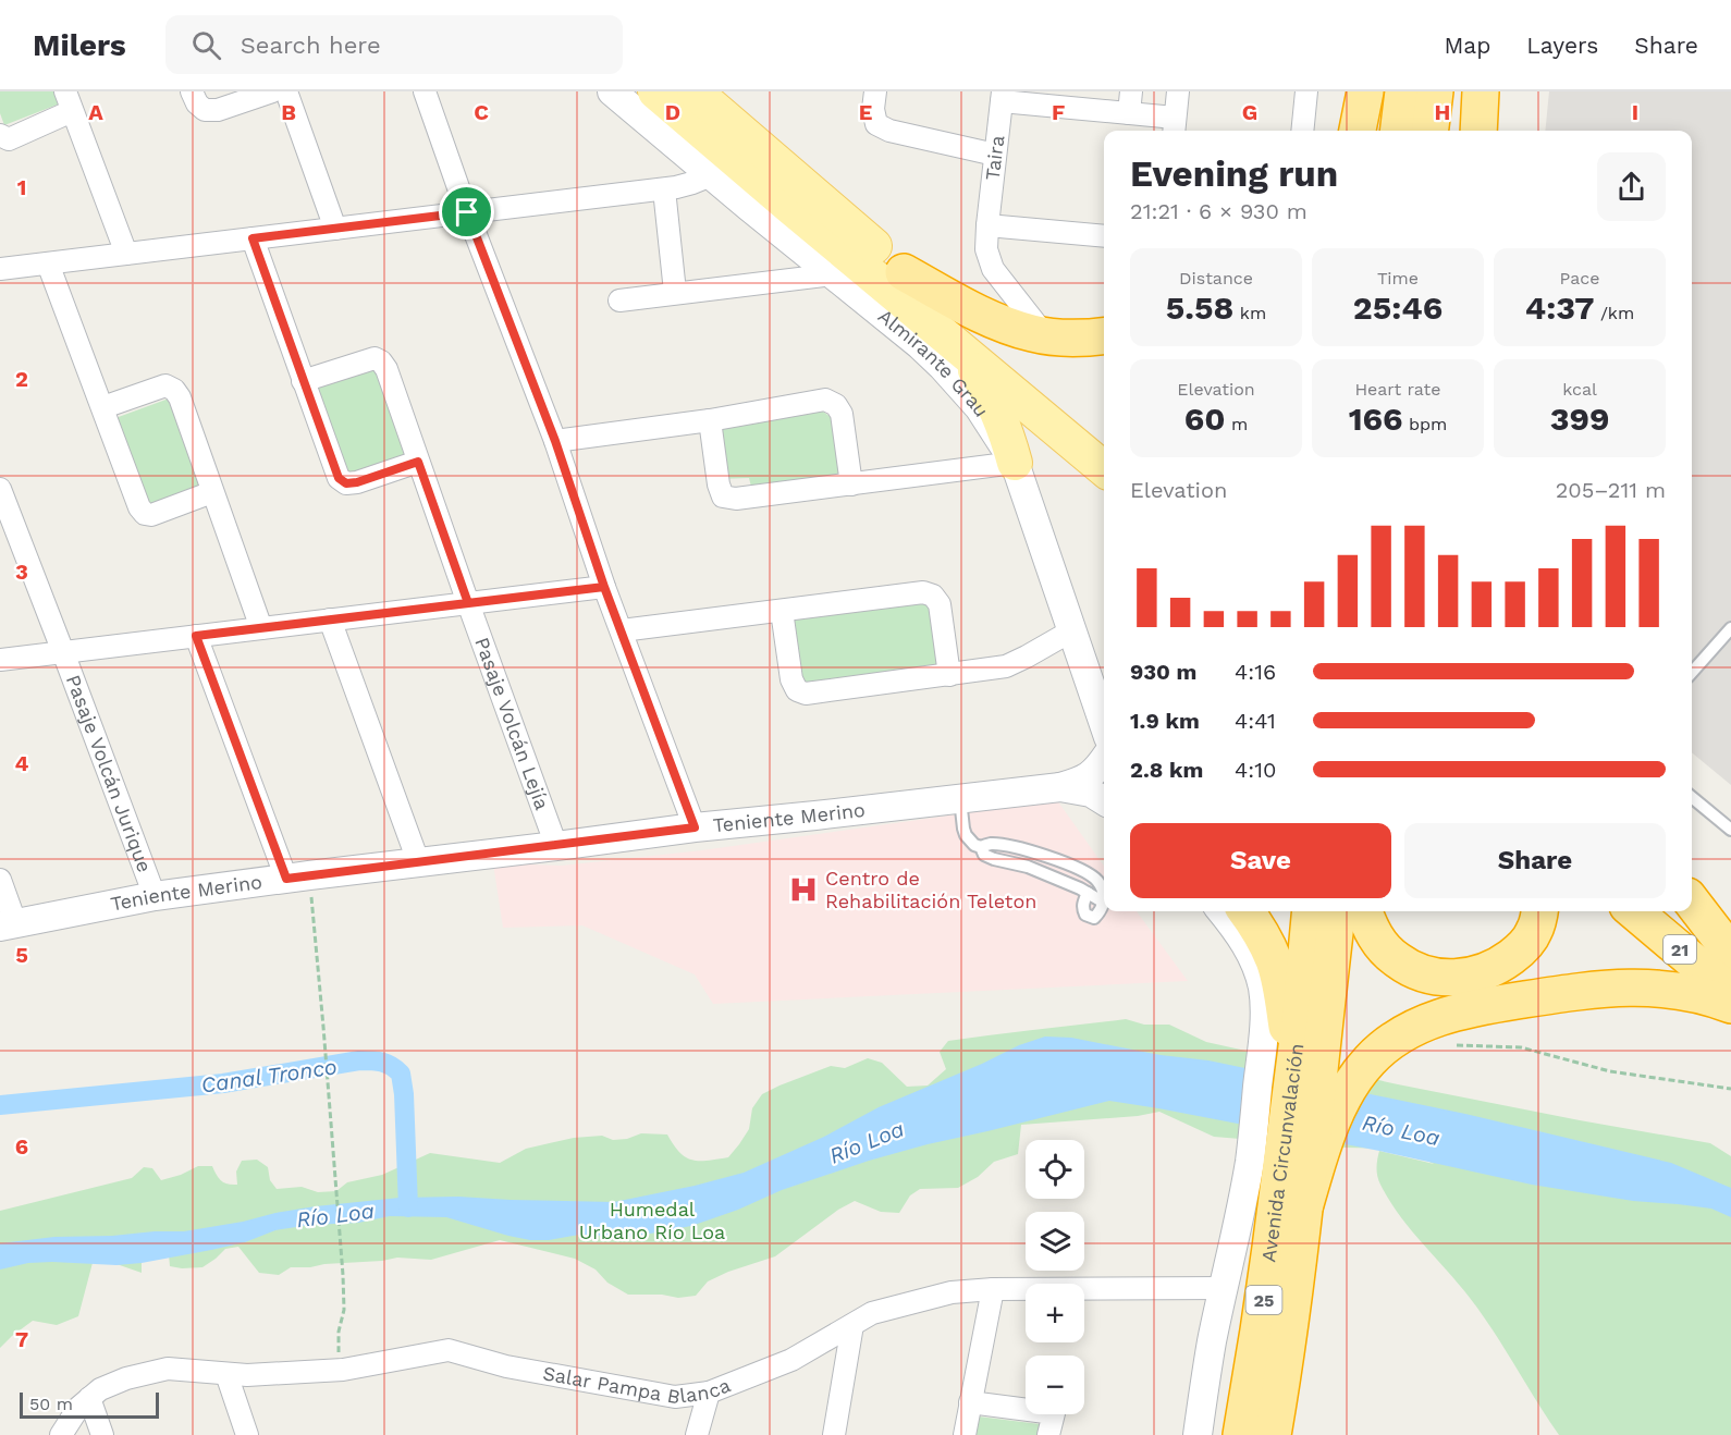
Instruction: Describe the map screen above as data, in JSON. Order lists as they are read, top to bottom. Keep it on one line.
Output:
{"streets":{"highway":["21","Avenida Circunvalación","25"],"main road":["Almirante Grau"],"street":["Taira","Pasaje Volcán Lejía","Pasaje Volcán Jurique","Teniente Merino","Salar Pampa Blanca"]},"crossings":[["Pasaje Volcán Lejía","Teniente Merino"],["Pasaje Volcán Jurique","Teniente Merino"]],"water":["Canal Tronco","Río Loa"],"parks":["Humedal Urbano Río Loa"],"places":{"hospital":["Centro de Rehabilitación Teleton"]},"scale_bar":"50 m","page":{"header":"Milers","search":"Search here","nav":["Map","Layers","Share"],"heading":["Evening run","21:21 · 6 × 930 m"],"stats":[["Distance","5.58 km"],["Time","25:46"],["Pace","4:37 /km"],["Elevation","60 m"],["Heart rate","166 bpm"],["kcal","399"]],"chart":["Elevation","205–211 m"],"list":[{"name":"930 m","note":"4:16"},{"name":"1.9 km","note":"4:41"},{"name":"2.8 km","note":"4:10"}],"buttons":["Save","Share"],"map_buttons":["+","−"],"scale":"50 m"},"grid":{"columns":["A","B","C","D","E","F","G","H","I"],"rows":["1","2","3","4","5","6","7"]}}
